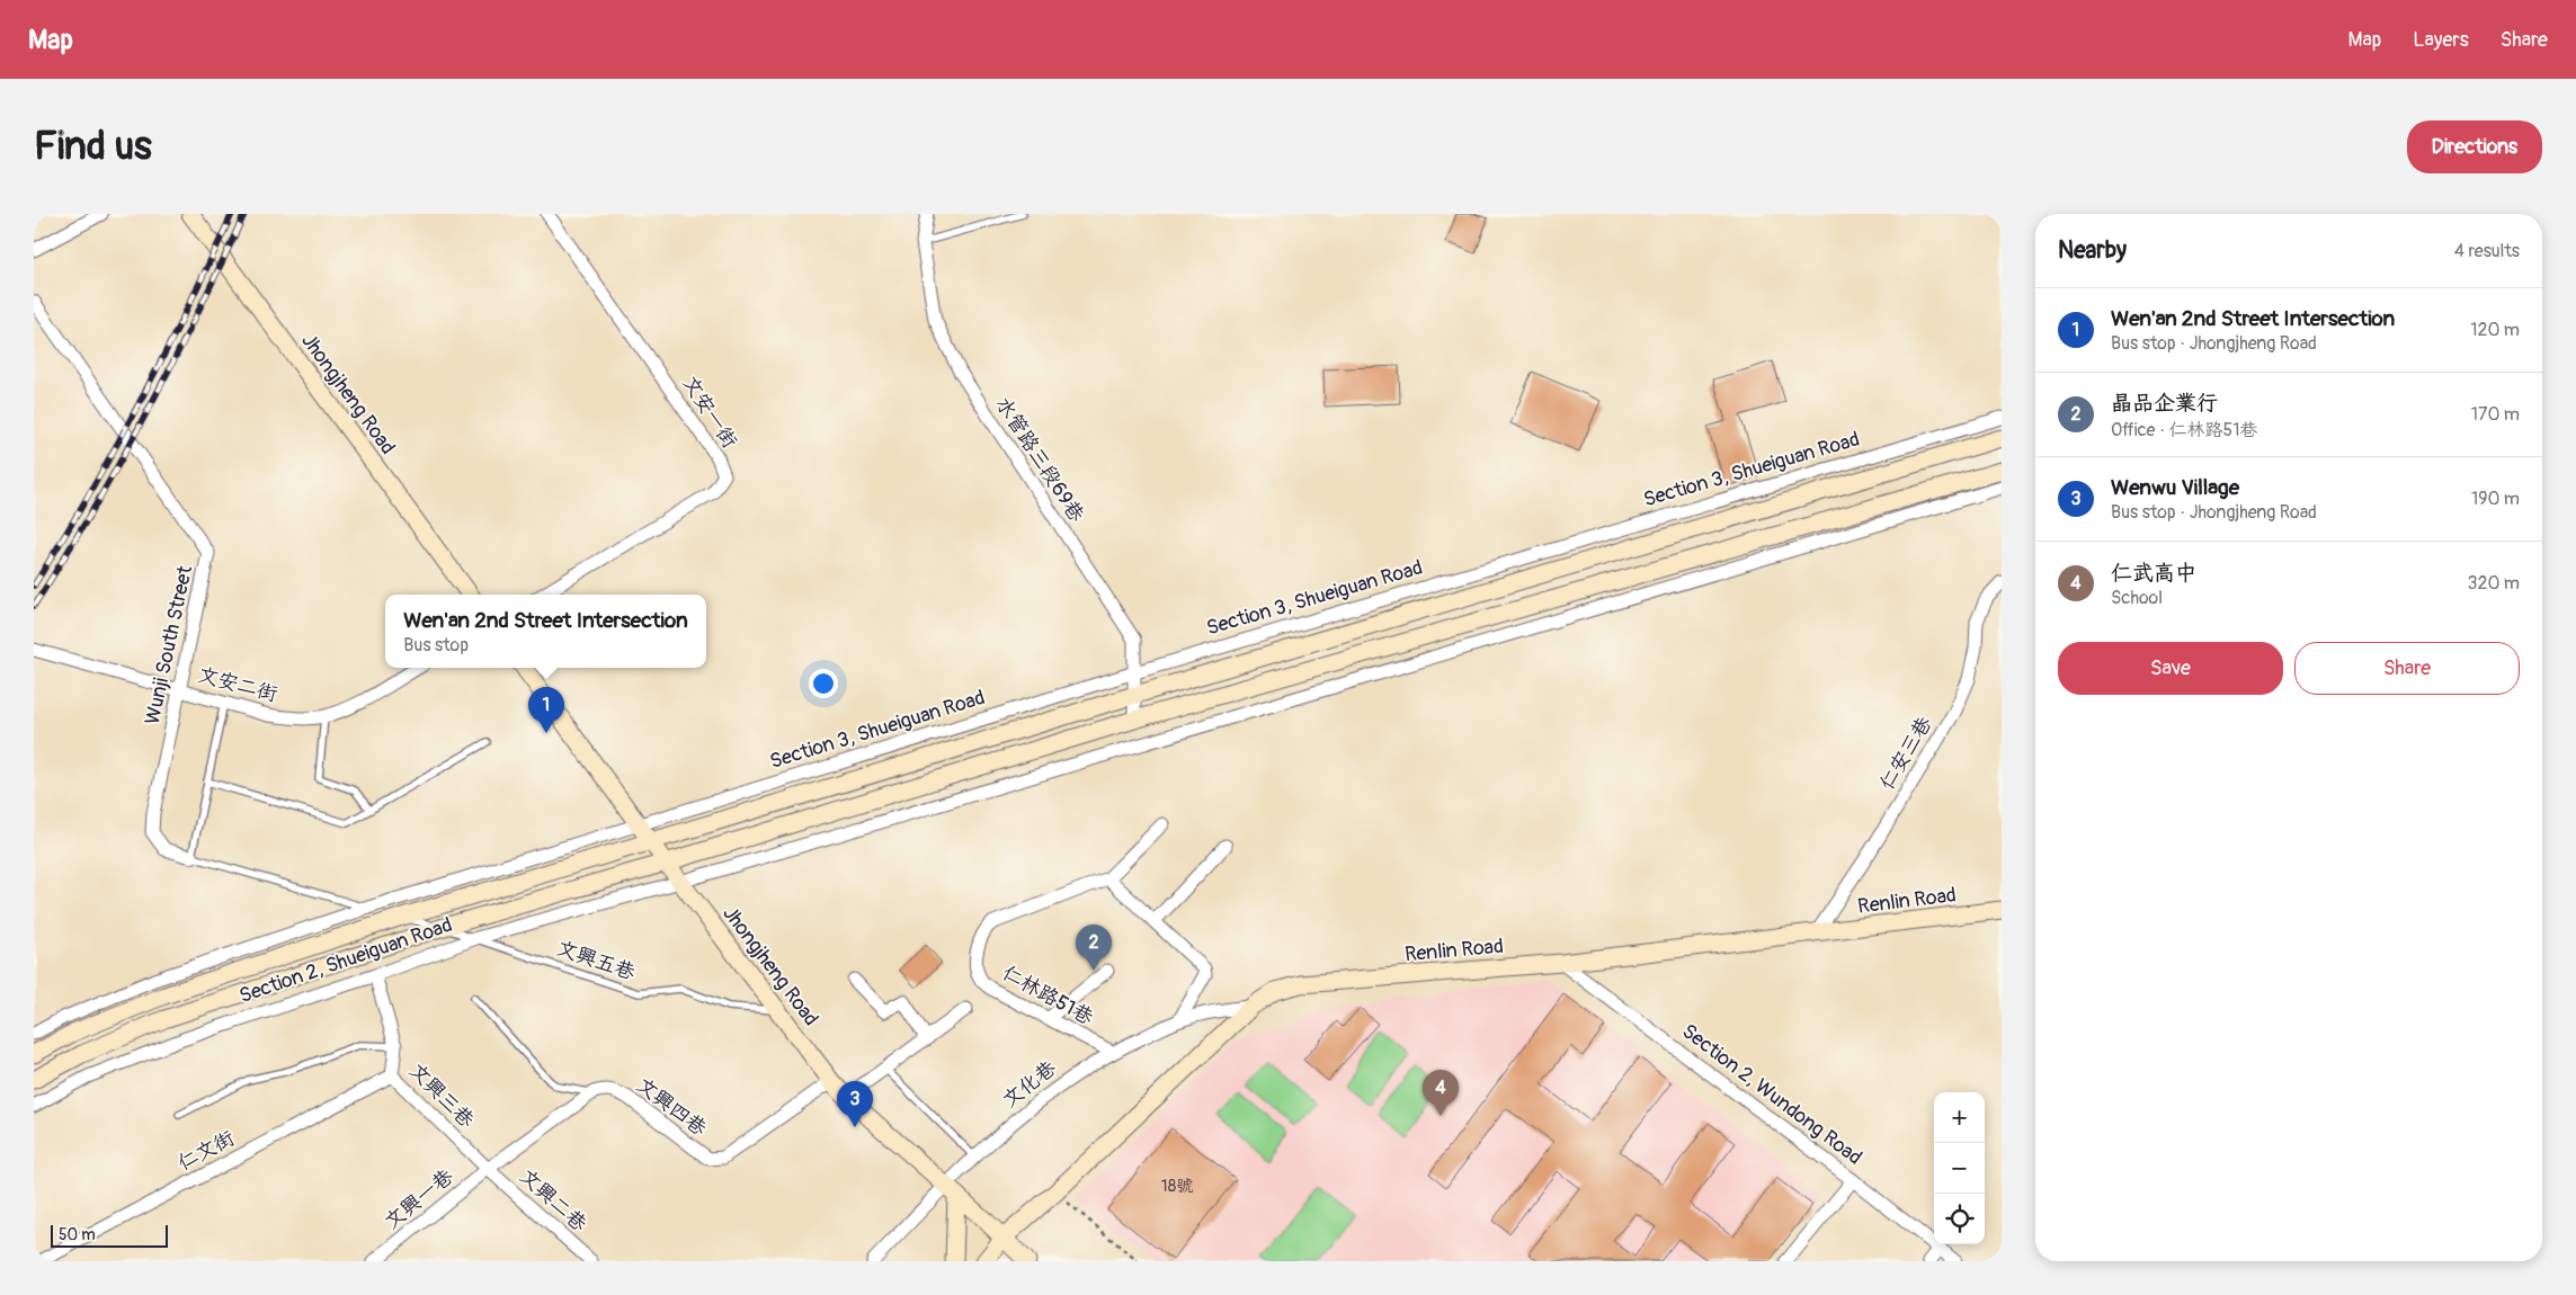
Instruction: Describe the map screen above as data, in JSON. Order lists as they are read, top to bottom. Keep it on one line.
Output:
{"streets":{"street":["Jhongjheng Road","文安一街","水管路三段69巷","Section 3, Shueiguan Road","Wunji South Street","文安二街","仁安三巷","Renlin Road","Section 2, Shueiguan Road","仁林路51巷","文化巷","Section 2, Wundong Road","文興三巷","文興四巷","仁文街","文興一巷","文興二巷"],"lane":["文興五巷"]},"crossings":[["Jhongjheng Road","Section 3, Shueiguan Road"],["Jhongjheng Road","Renlin Road"],["Jhongjheng Road","Section 2, Shueiguan Road"],["Jhongjheng Road","文興五巷"],["Jhongjheng Road","文化巷"],["Jhongjheng Road","文興四巷"],["水管路三段69巷","Section 3, Shueiguan Road"],["Section 3, Shueiguan Road","Section 2, Shueiguan Road"],["Wunji South Street","文安二街"],["Wunji South Street","文興五巷"],["仁安三巷","Renlin Road"],["Renlin Road","文化巷"],["Renlin Road","Section 2, Wundong Road"],["Section 2, Shueiguan Road","文興五巷"],["Section 2, Shueiguan Road","文興三巷"],["仁林路51巷","文化巷"],["文興三巷","仁文街"],["文興三巷","文興一巷"],["文興三巷","文興二巷"],["文興一巷","文興二巷"]],"house_numbers":["18號"],"scale_bar":"50 m","page":{"header":"Map","nav":["Map","Layers","Share"],"buttons":["Directions",["Save","Share"]],"title":"Find us","heading":["Nearby","4 results"],"list":[{"mark":"1","name":"Wen'an 2nd Street Intersection","note":"Bus stop · Jhongjheng Road","value":"120 m"},{"mark":"2","name":"晶品企業行","note":"Office · 仁林路51巷","value":"170 m"},{"mark":"3","name":"Wenwu Village","note":"Bus stop · Jhongjheng Road","value":"190 m"},{"mark":"4","name":"仁武高中","note":"School","value":"320 m"}],"popup":["Wen'an 2nd Street Intersection","Bus stop"],"pins":["1","2","4","3"],"map_buttons":["+","−"],"scale":"50 m"}}
